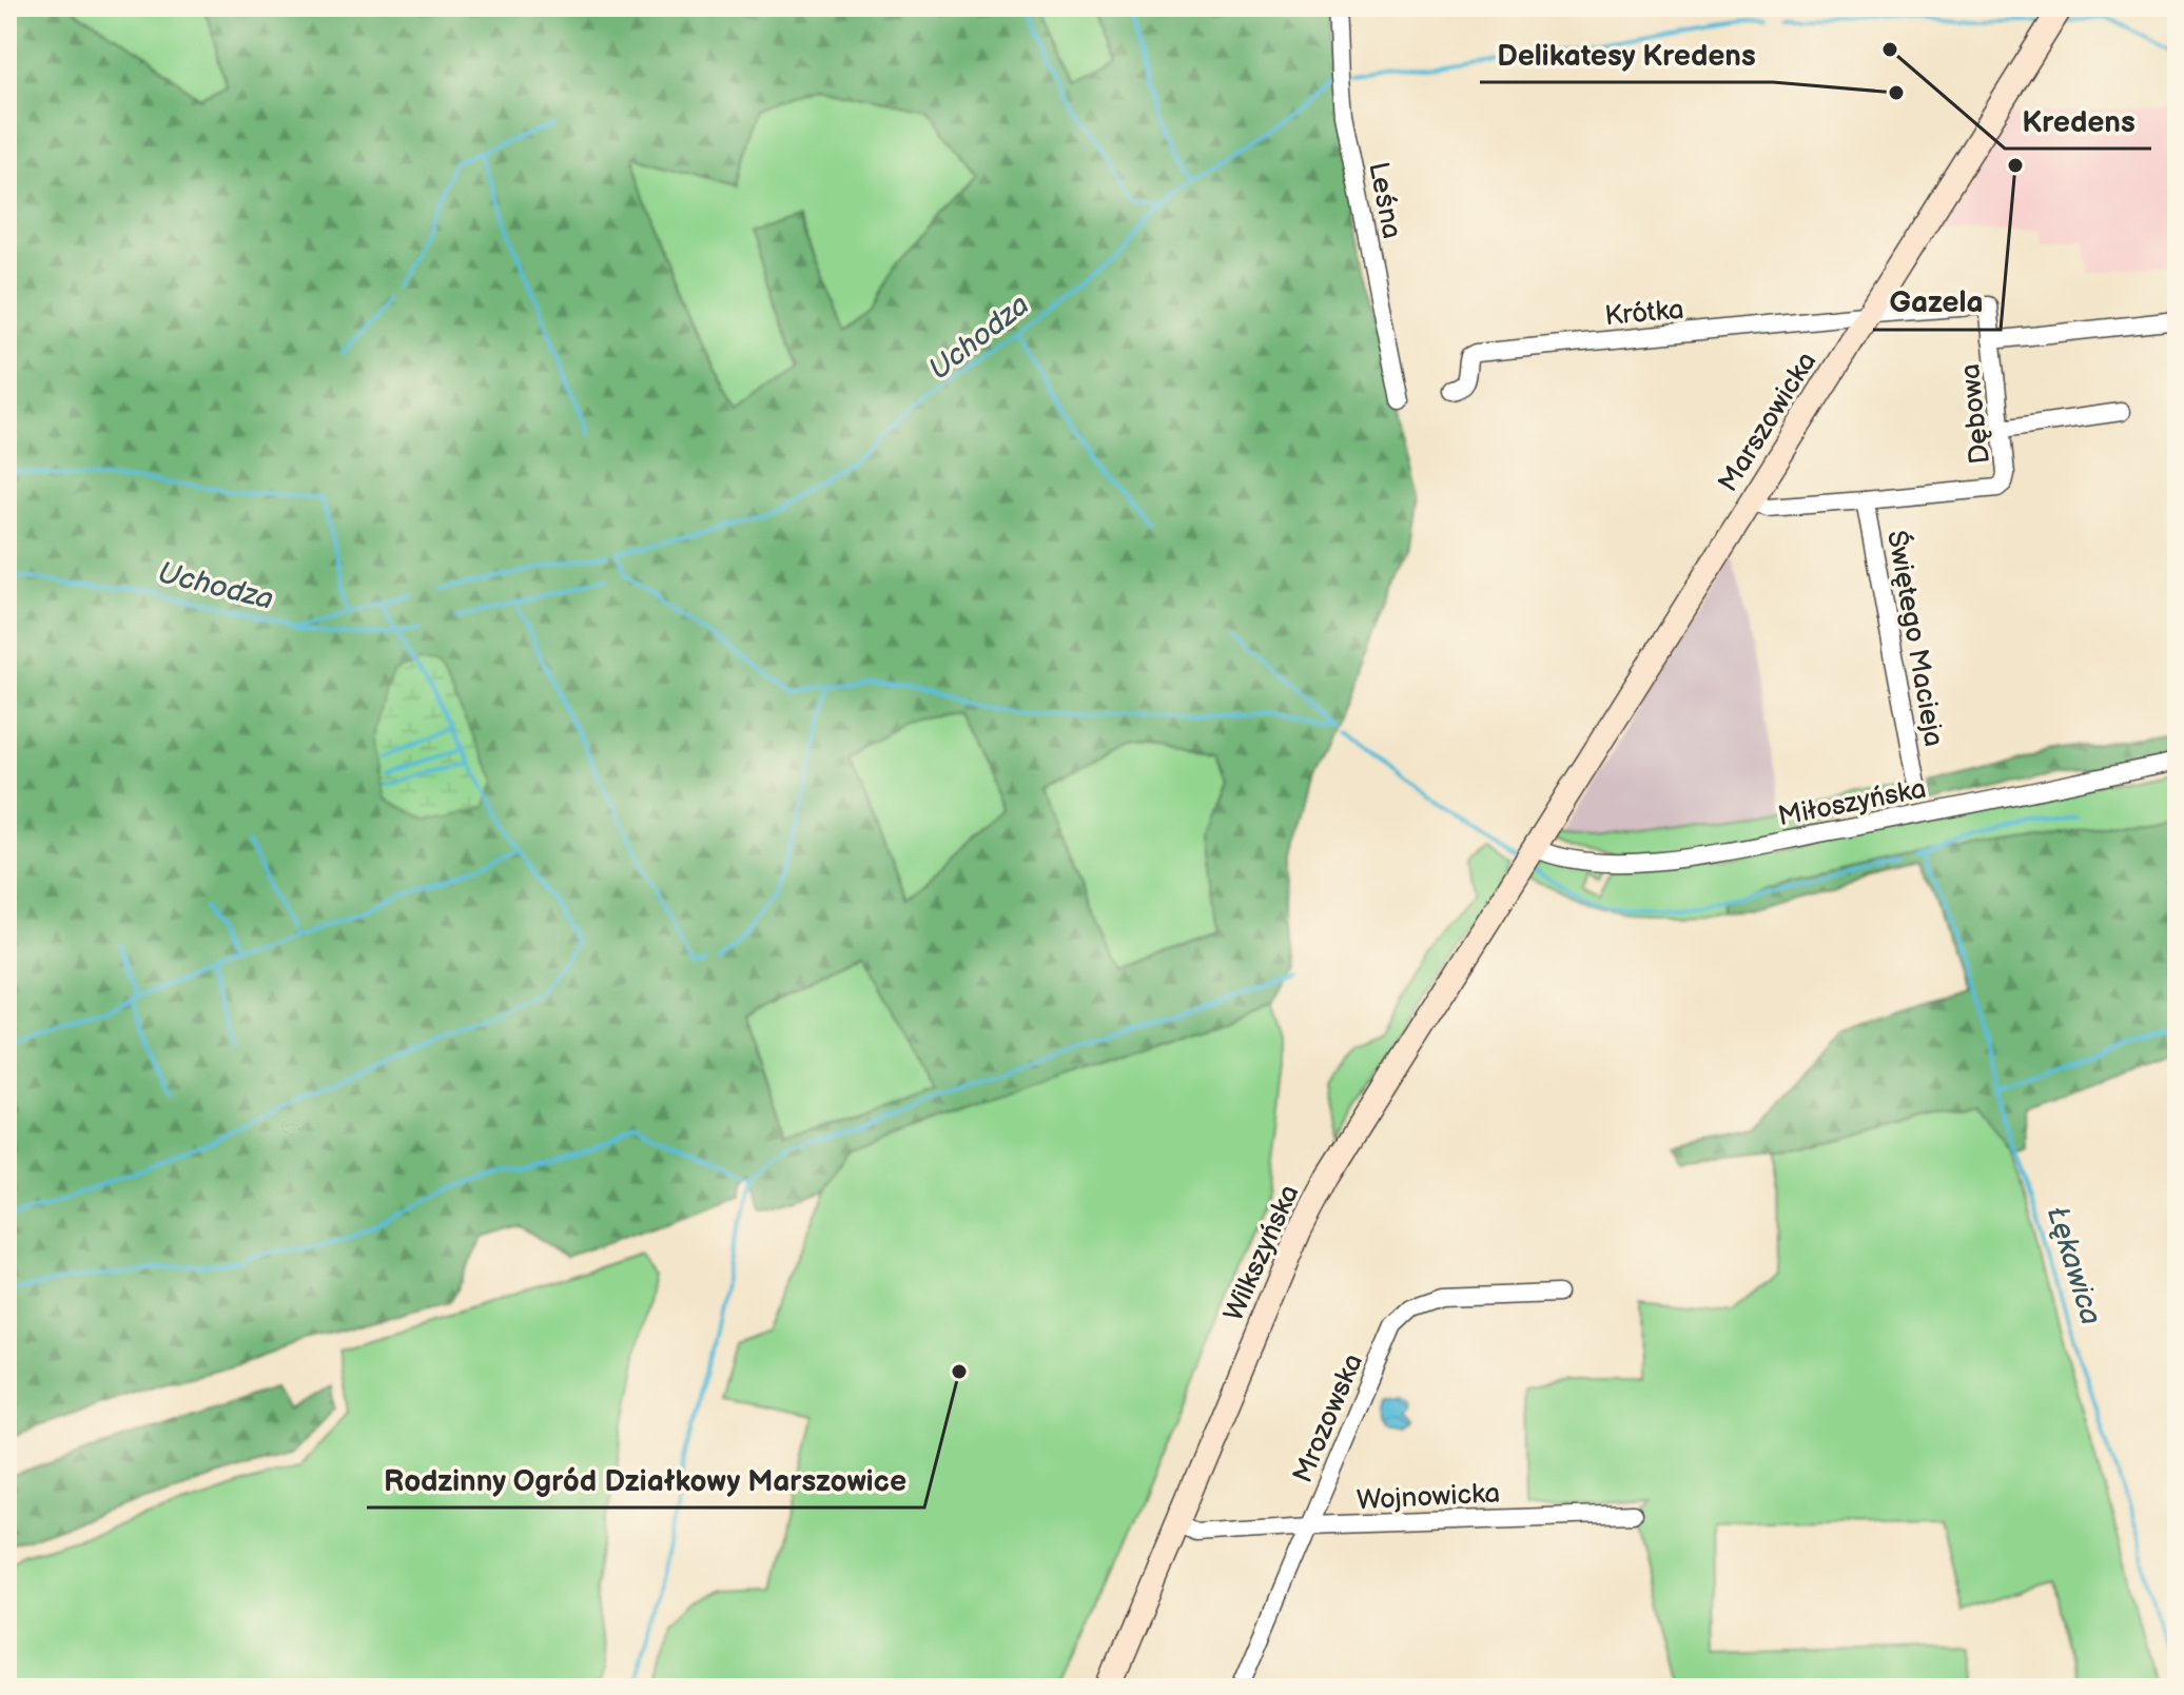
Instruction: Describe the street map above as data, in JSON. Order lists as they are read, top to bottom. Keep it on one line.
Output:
{"streets":{"street":["Leśna","Krótka","Dębowa","Marszowicka","Świętego Macieja","Miłoszyńska","Wilkszyńska","Mrozowska","Wojnowicka"]},"crossings":[["Krótka","Dębowa"],["Krótka","Marszowicka"],["Dębowa","Marszowicka"],["Dębowa","Świętego Macieja"],["Marszowicka","Miłoszyńska"],["Marszowicka","Wilkszyńska"],["Miłoszyńska","Wilkszyńska"],["Wilkszyńska","Wojnowicka"],["Mrozowska","Wojnowicka"]],"water":["Uchodza","Łękawica"],"places":["Kredens","Delikatesy Kredens","Gazela","Rodzinny Ogród Działkowy Marszowice"]}
